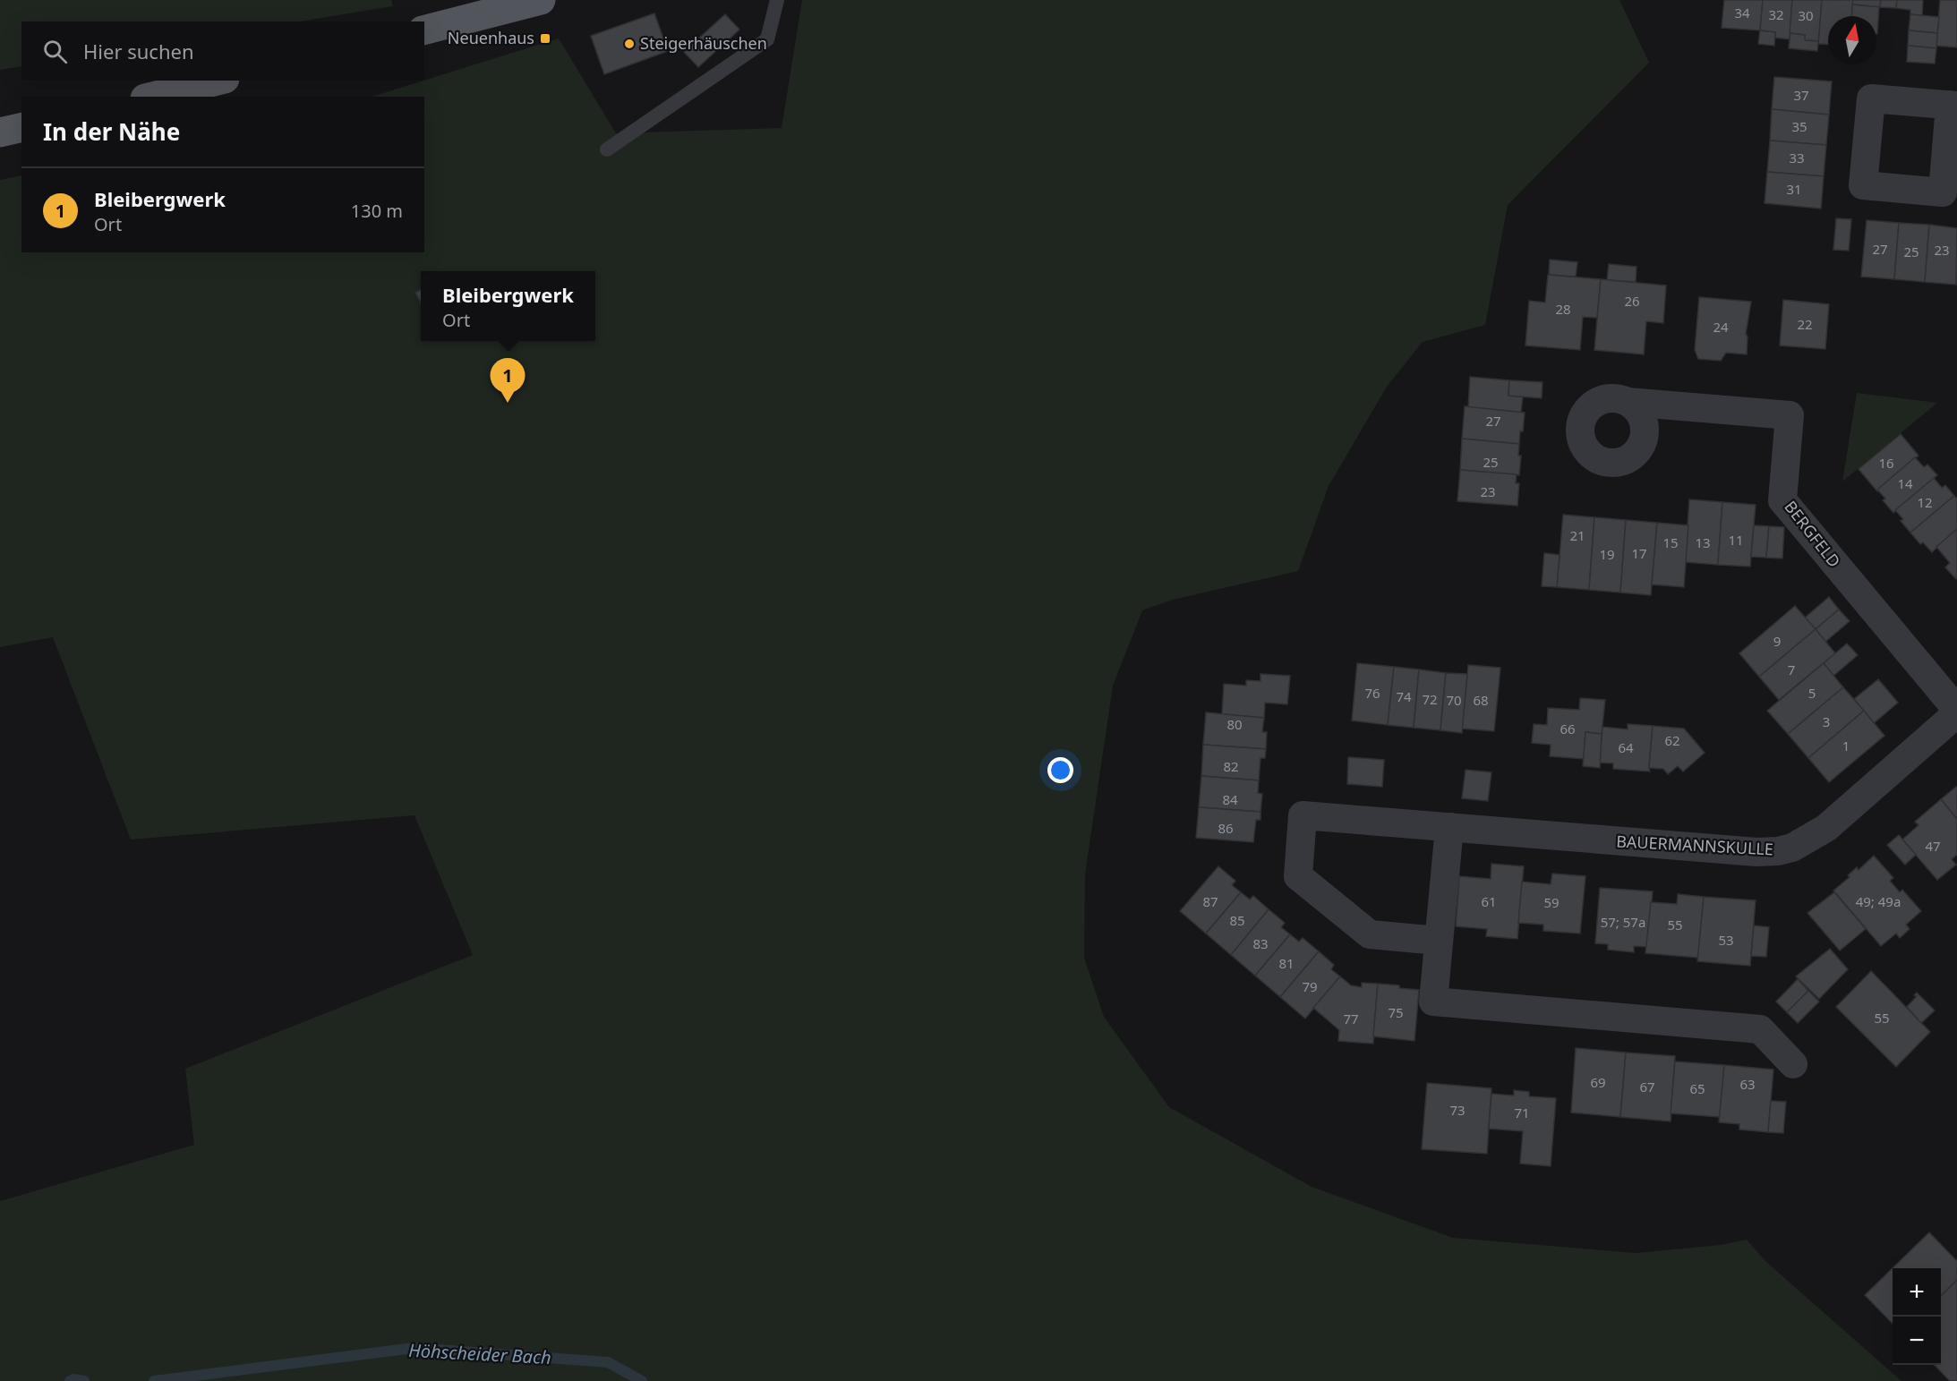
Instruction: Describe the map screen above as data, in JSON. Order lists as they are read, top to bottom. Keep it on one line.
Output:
{"streets":{"street":["BERGFELD","BAUERMANNSKULLE"]},"crossings":[["BERGFELD","BAUERMANNSKULLE"]],"water":["Höhscheider Bach"],"places":{"transit":["Neuenhaus"],"other":["Steigerhäuschen"]},"house_numbers":["34","32","30","37","35","33","31","27","23","25","26","28","22","24","27","25","16","14","23","12","21","11","15","13","17","19","9","7","76","5","74","72","70","68","3","80","66","62","1","64","82","84","86","47","87","61","49; 49a","59","85","57; 57a","55","53","83","81","79","75","55","77","69","63","67","65","73","71"],"north":"top","page":{"search":"Hier suchen","heading":"In der Nähe","list":[{"mark":"1","name":"Bleibergwerk","note":"Ort","value":"130 m"}],"popup":["Bleibergwerk","Ort"],"pins":"1","map_buttons":["+","−"]}}
